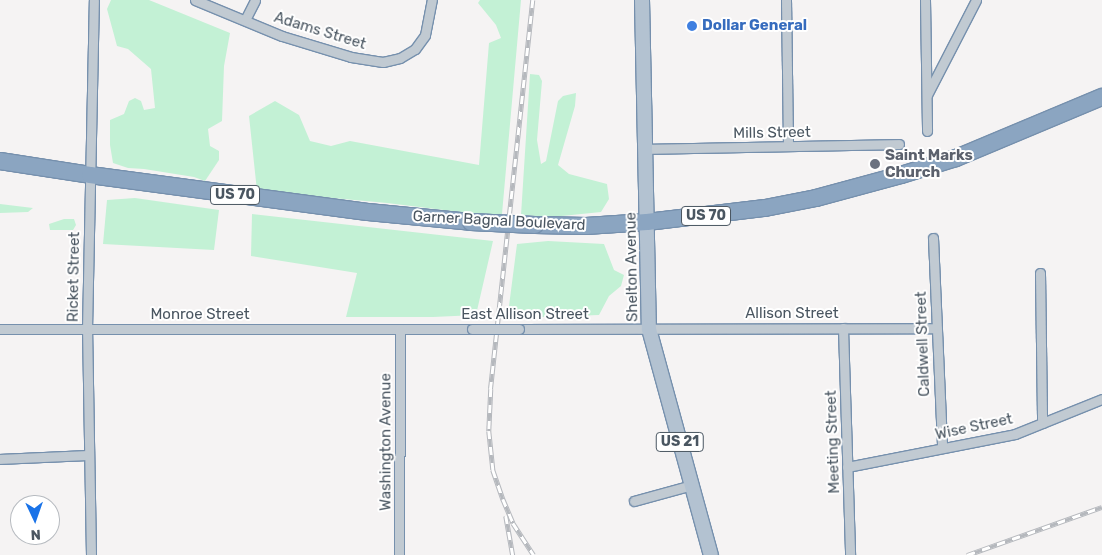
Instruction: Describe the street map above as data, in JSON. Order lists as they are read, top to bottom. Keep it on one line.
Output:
{"streets":{"highway":["US 70","Garner Bagnal Boulevard"],"main road":["Shelton Avenue","US 21"],"street":["Adams Street","Mills Street","Ricket Street","Allison Street","Monroe Street","East Allison Street","Caldwell Street","Wise Street","Washington Avenue","Meeting Street"]},"crossings":[["Mills Street","Shelton Avenue"],["Garner Bagnal Boulevard","Shelton Avenue"],["Garner Bagnal Boulevard","Ricket Street"],["Shelton Avenue","Allison Street"],["Shelton Avenue","East Allison Street"],["Ricket Street","Monroe Street"],["Allison Street","East Allison Street"],["Allison Street","Caldwell Street"],["Allison Street","Meeting Street"],["Monroe Street","East Allison Street"],["Monroe Street","Washington Avenue"],["East Allison Street","Washington Avenue"],["Caldwell Street","Wise Street"],["Wise Street","Meeting Street"]],"places":["Dollar General","Saint Marks Church"],"north":"bottom"}
